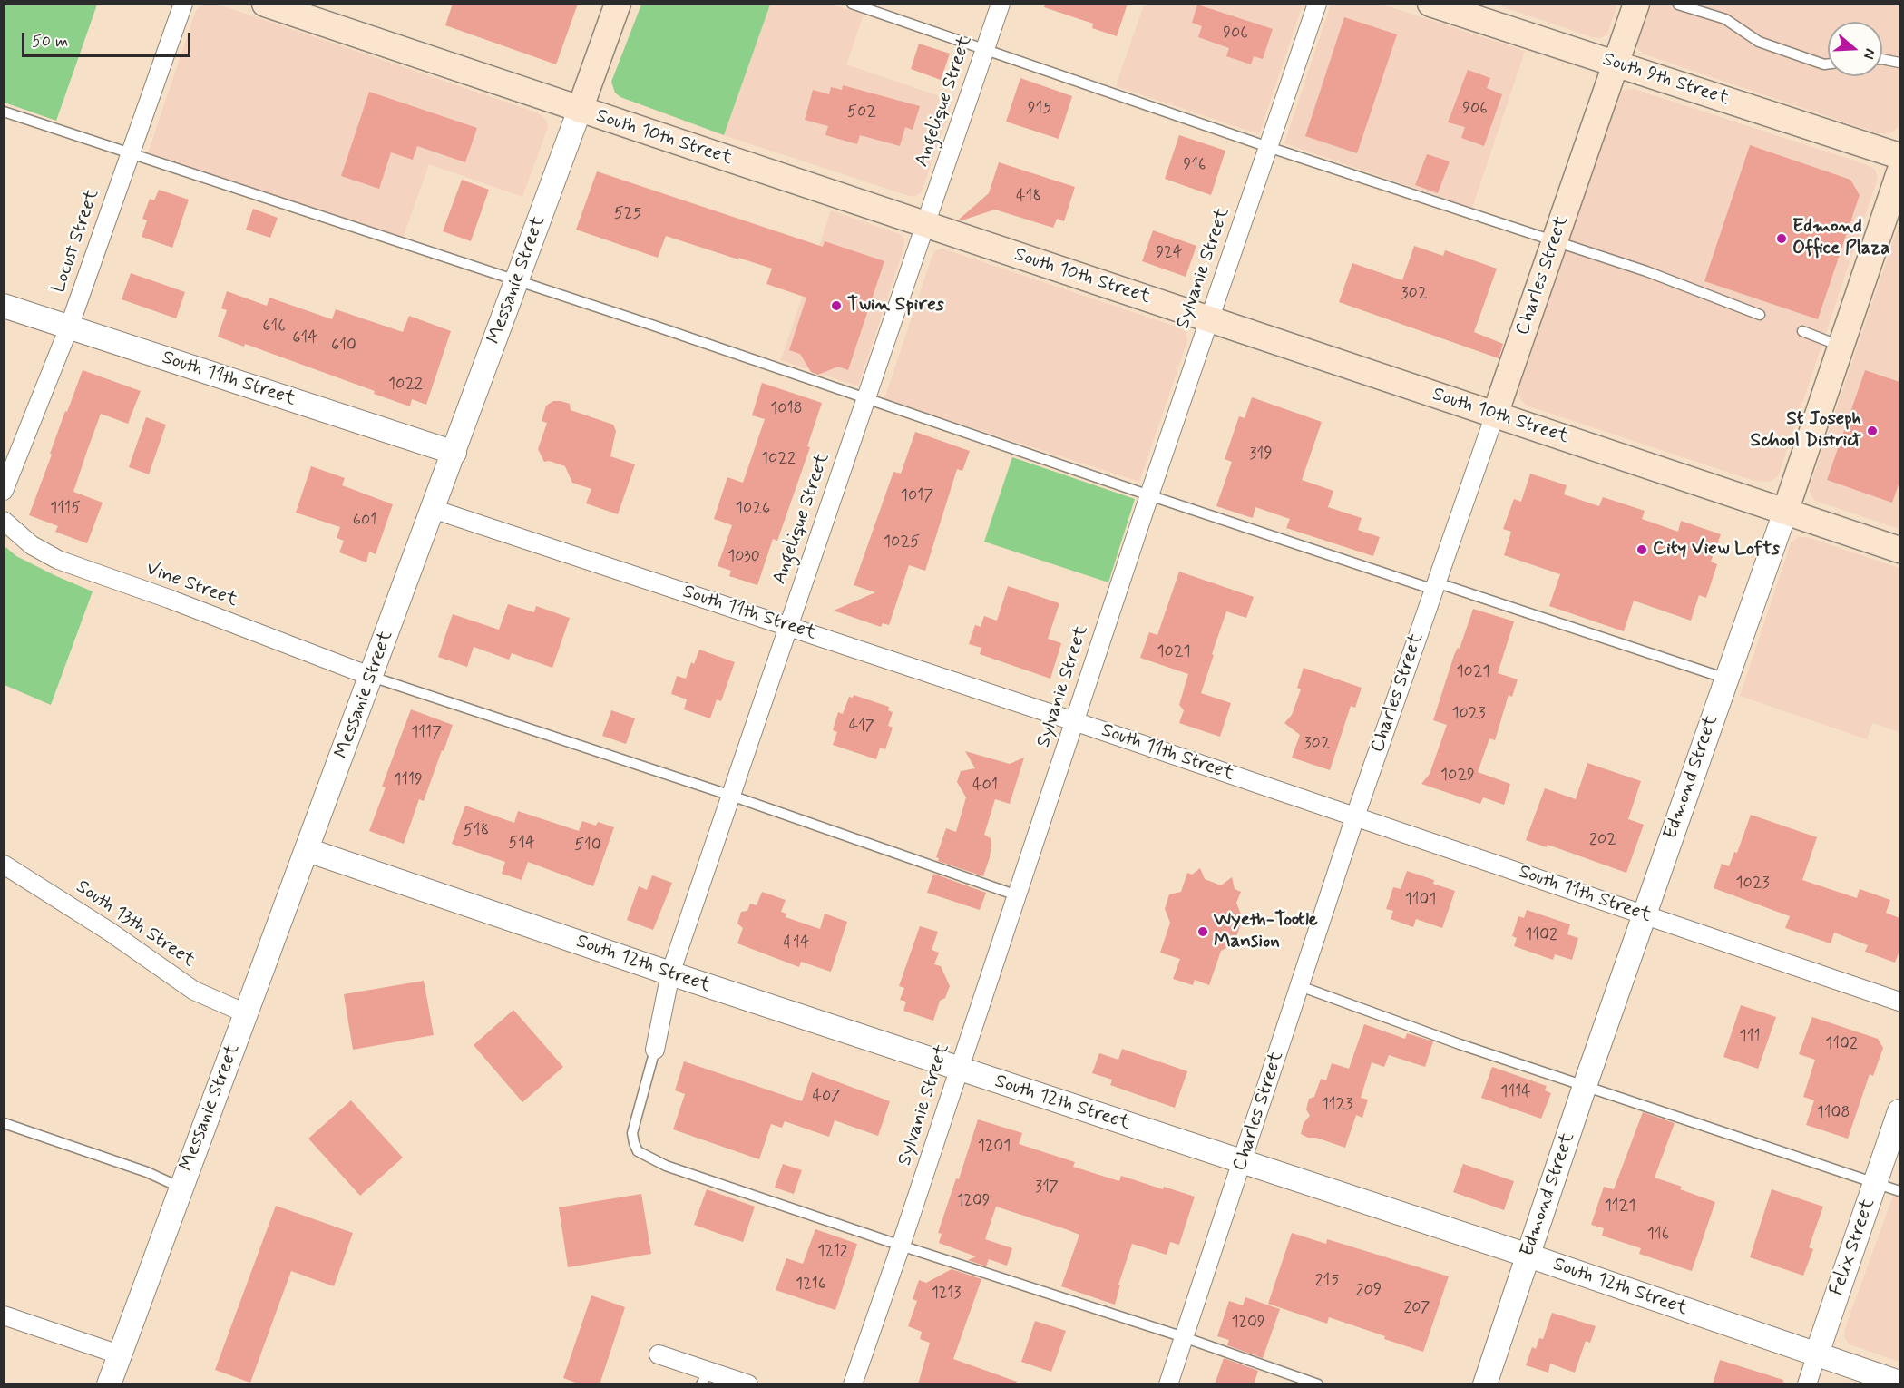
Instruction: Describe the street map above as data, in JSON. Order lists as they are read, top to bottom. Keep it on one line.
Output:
{"streets":{"main road":["South 9th Street","South 10th Street","Charles Street","Messanie Street","Edmond Street"],"street":["Angelique Street","Locust Street","Sylvanie Street","South 11th Street","Vine Street","South 13th Street","South 12th Street","Felix Street"]},"crossings":[["South 9th Street","Charles Street"],["Angelique Street","South 10th Street"],["Angelique Street","South 11th Street"],["Angelique Street","South 12th Street"],["South 10th Street","Sylvanie Street"],["South 10th Street","Charles Street"],["South 10th Street","Messanie Street"],["South 10th Street","Edmond Street"],["Locust Street","South 11th Street"],["Sylvanie Street","South 11th Street"],["Sylvanie Street","South 12th Street"],["Charles Street","South 11th Street"],["Charles Street","South 12th Street"],["Messanie Street","South 11th Street"],["Messanie Street","Vine Street"],["Messanie Street","South 13th Street"],["Messanie Street","South 12th Street"],["South 11th Street","Edmond Street"],["Edmond Street","South 12th Street"],["South 12th Street","Felix Street"]],"places":["Edmond Office Plaza","Twin Spires","St Joseph School District","City View Lofts","Wyeth-Tootle Mansion"],"house_numbers":["906","915","906","502","916","418","525","924","302","616","614","610","1022","1018","319","1022","1017","1115","1026","601","1025","1030","1021","1021","1023","417","1117","302","1029","1119","401","518","202","514","510","1023","1101","1102","414","111","1102","1114","407","1123","1108","1201","317","1209","1121","116","1212","215","1216","209","1213","207","1209"],"scale_bar":"50 m","north":"right"}
